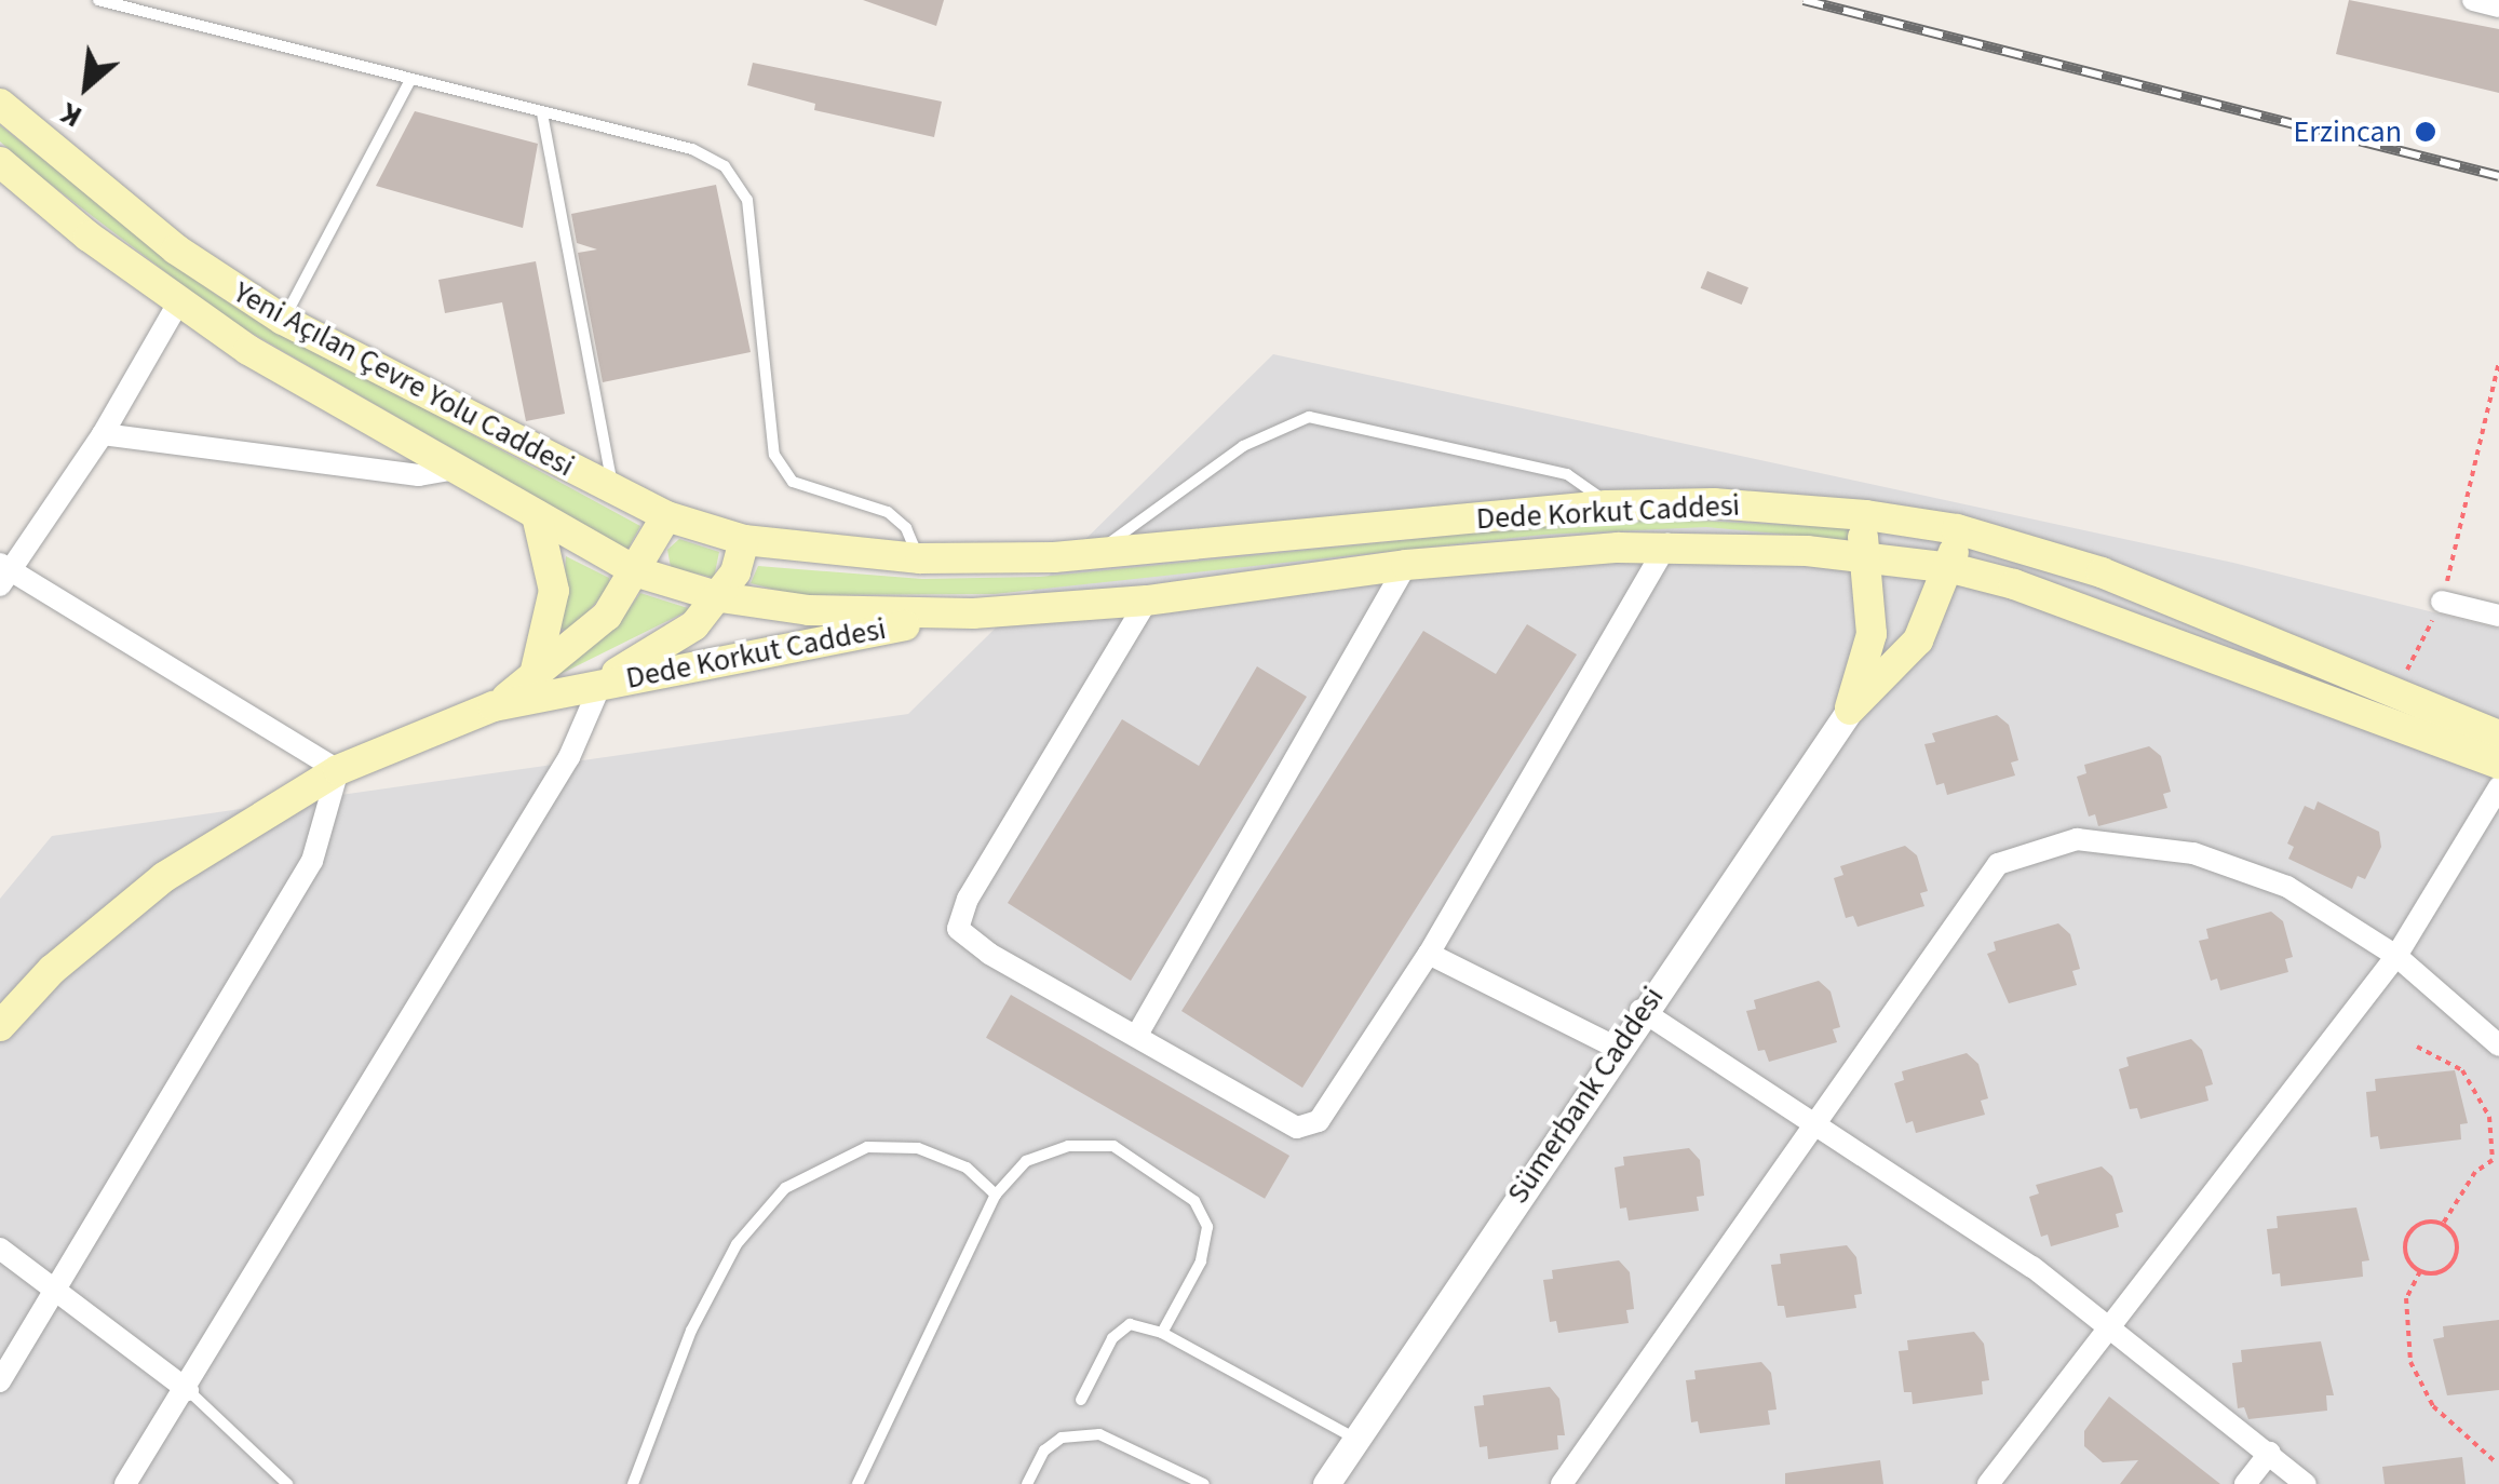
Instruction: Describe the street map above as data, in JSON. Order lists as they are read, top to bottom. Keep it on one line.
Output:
{"streets":{"main road":["Yeni Açılan Çevre Yolu Caddesi","Dede Korkut Caddesi"],"street":["Sümerbank Caddesi"]},"crossings":[["Yeni Açılan Çevre Yolu Caddesi","Dede Korkut Caddesi"]],"places":["Erzincan"],"north":"bottom left"}
